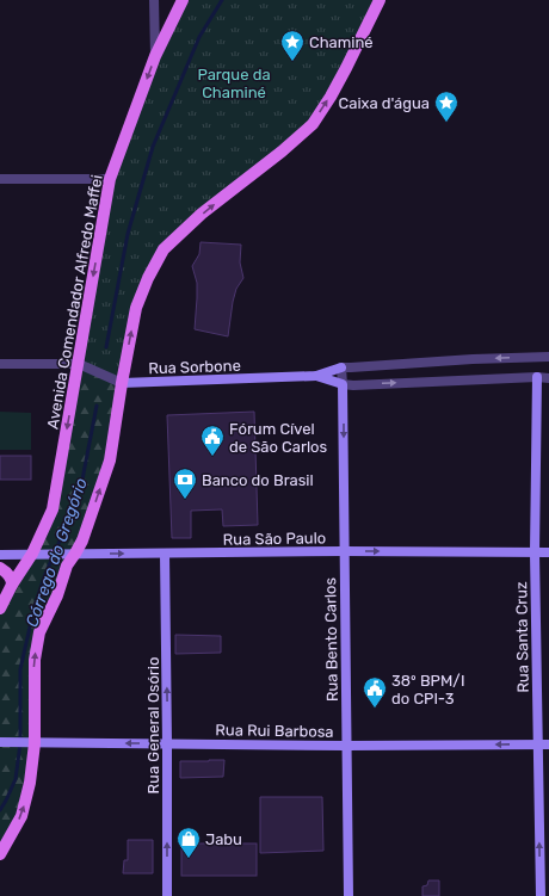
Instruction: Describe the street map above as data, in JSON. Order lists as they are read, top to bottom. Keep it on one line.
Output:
{"streets":{"main road":["Avenida Comendador Alfredo Maffei"],"street":["Rua Sorbone","Rua São Paulo","Rua Santa Cruz","Rua Bento Carlos","Rua General Osório","Rua Rui Barbosa"]},"crossings":[["Avenida Comendador Alfredo Maffei","Rua Sorbone"],["Avenida Comendador Alfredo Maffei","Rua São Paulo"],["Rua Sorbone","Rua Santa Cruz"],["Rua Sorbone","Rua Bento Carlos"],["Rua São Paulo","Rua Santa Cruz"],["Rua São Paulo","Rua Bento Carlos"],["Rua São Paulo","Rua General Osório"],["Rua Santa Cruz","Rua Rui Barbosa"],["Rua Bento Carlos","Rua Rui Barbosa"],["Rua General Osório","Rua Rui Barbosa"]],"one_way":["Rua São Paulo","Rua General Osório","Rua Rui Barbosa"],"water":["Córrego do Gregório"],"parks":["Parque da Chaminé"],"places":{"place":["Chaminé","Caixa d'água"],"public building":["Fórum Cível de São Carlos","38º BPM/I do CPI-3"],"bank":["Banco do Brasil"],"shop":["Jabu"]}}
